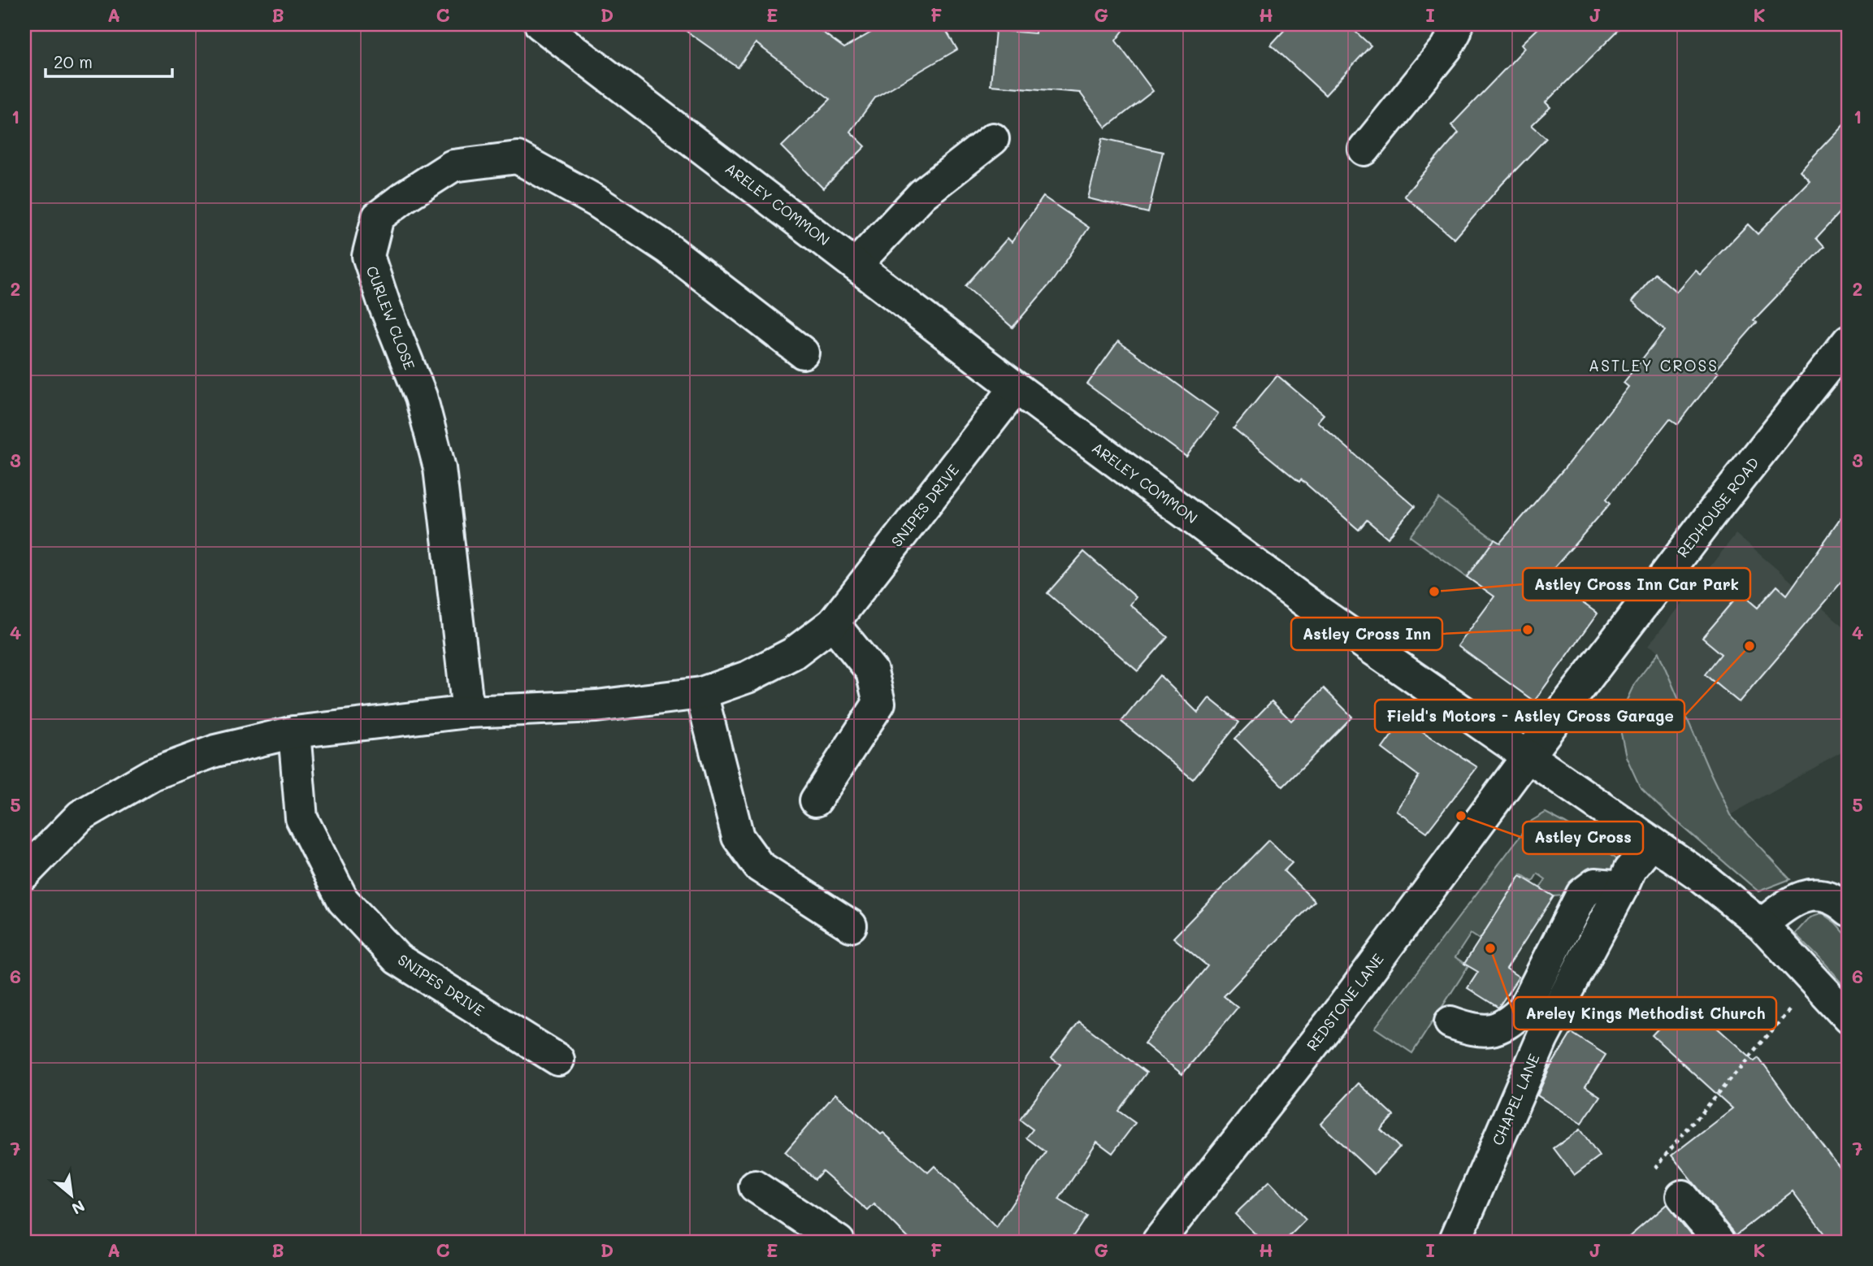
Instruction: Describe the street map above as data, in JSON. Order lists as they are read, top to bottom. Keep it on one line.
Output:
{"streets":{"street":["ARELEY COMMON","CURLEW CLOSE","SNIPES DRIVE","REDHOUSE ROAD","REDSTONE LANE","CHAPEL LANE"]},"crossings":[["ARELEY COMMON","SNIPES DRIVE"],["ARELEY COMMON","REDHOUSE ROAD"],["ARELEY COMMON","REDSTONE LANE"],["ARELEY COMMON","CHAPEL LANE"],["CURLEW CLOSE","SNIPES DRIVE"],["REDHOUSE ROAD","REDSTONE LANE"]],"districts":["ASTLEY CROSS"],"places":["Astley Cross Inn Car Park","Astley Cross Inn","Field's Motors - Astley Cross Garage","Astley Cross","Areley Kings Methodist Church"],"scale_bar":"20 m","north":"bottom right","grid":{"columns":["A","B","C","D","E","F","G","H","I","J","K"],"rows":["1","2","3","4","5","6","7"]}}
